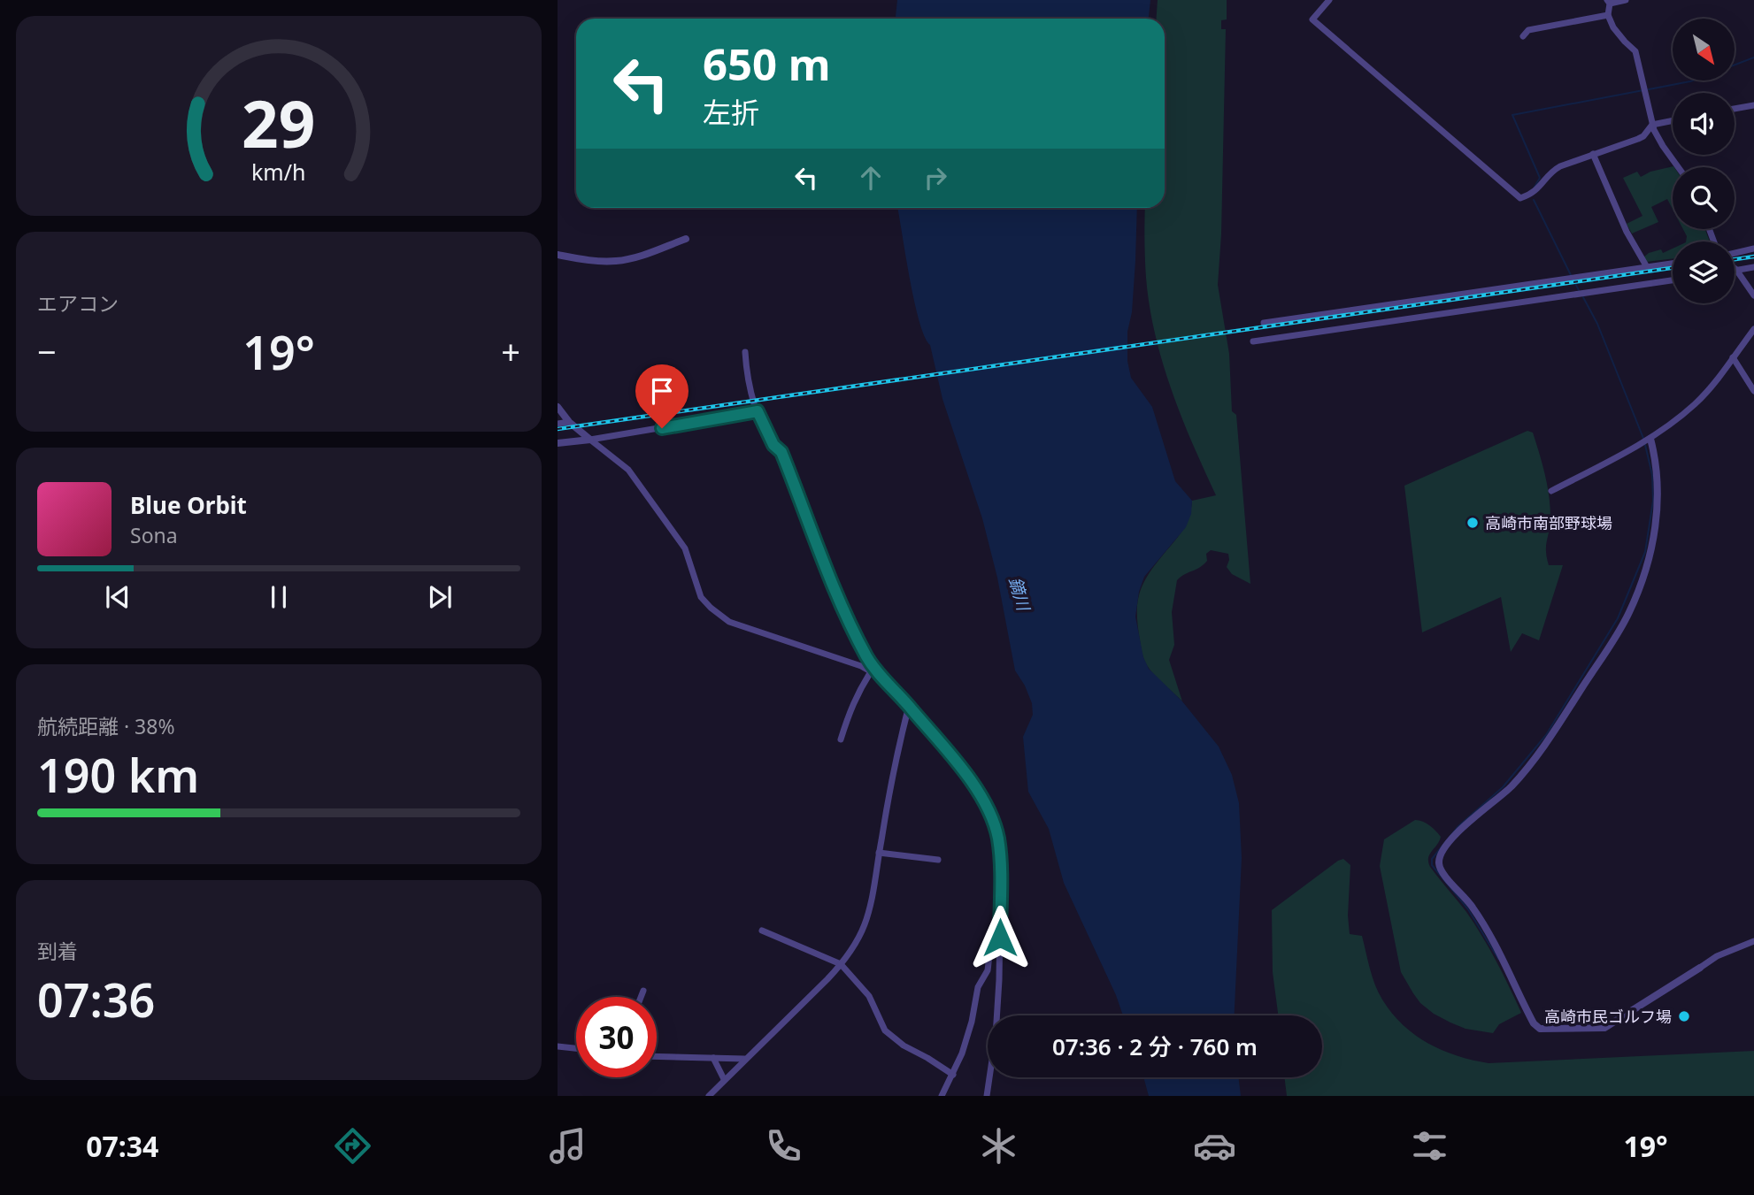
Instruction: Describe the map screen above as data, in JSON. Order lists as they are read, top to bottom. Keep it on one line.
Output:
{"water":["鏑川"],"places":["高崎市南部野球場","高崎市民ゴルフ場"],"north":"bottom right","page":{"turn":["650 m","左折"],"tile":["エアコン",["航続距離 · 38%","190 km"],["到着","07:36"]],"heat":["−","19°","+"],"song":["Blue Orbit","Sona"],"limit":"30","trip":"07:36 · 2 分 · 760 m","tabs":["07:34","19°"],"gauge":["29","km/h"]}}
